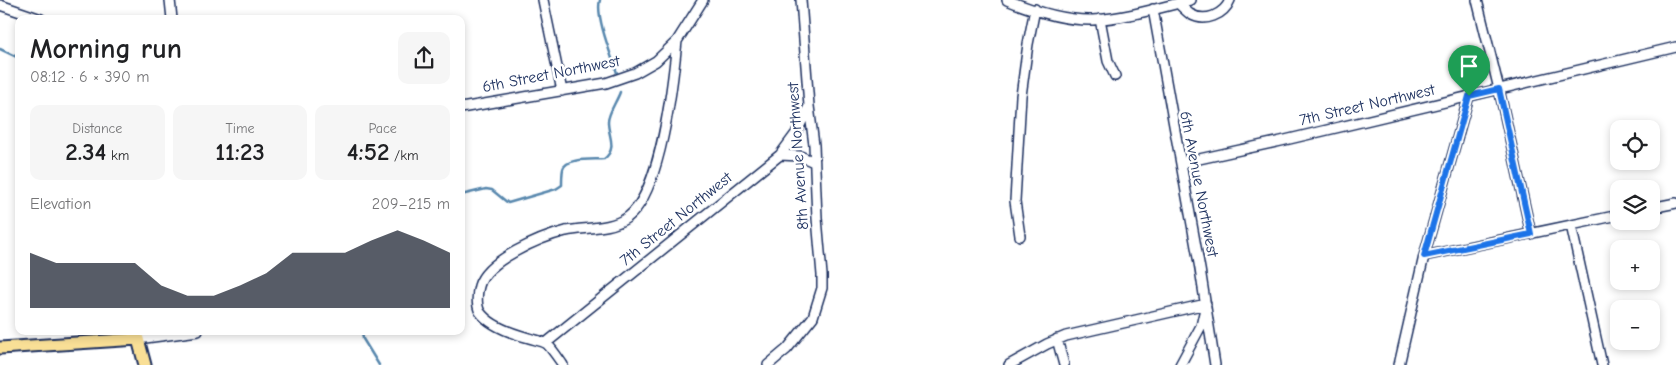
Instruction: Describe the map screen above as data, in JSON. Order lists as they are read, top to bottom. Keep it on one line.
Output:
{"streets":{"street":["6th Street Northwest","7th Street Northwest","8th Avenue Northwest","6th Avenue Northwest"]},"crossings":[["7th Street Northwest","8th Avenue Northwest"],["7th Street Northwest","6th Avenue Northwest"]],"page":{"heading":["Morning run","08:12 · 6 × 390 m"],"stats":[["Distance","2.34 km"],["Time","11:23"],["Pace","4:52 /km"]],"map_buttons":["+","−"],"chart":["Elevation","209–215 m"]}}
